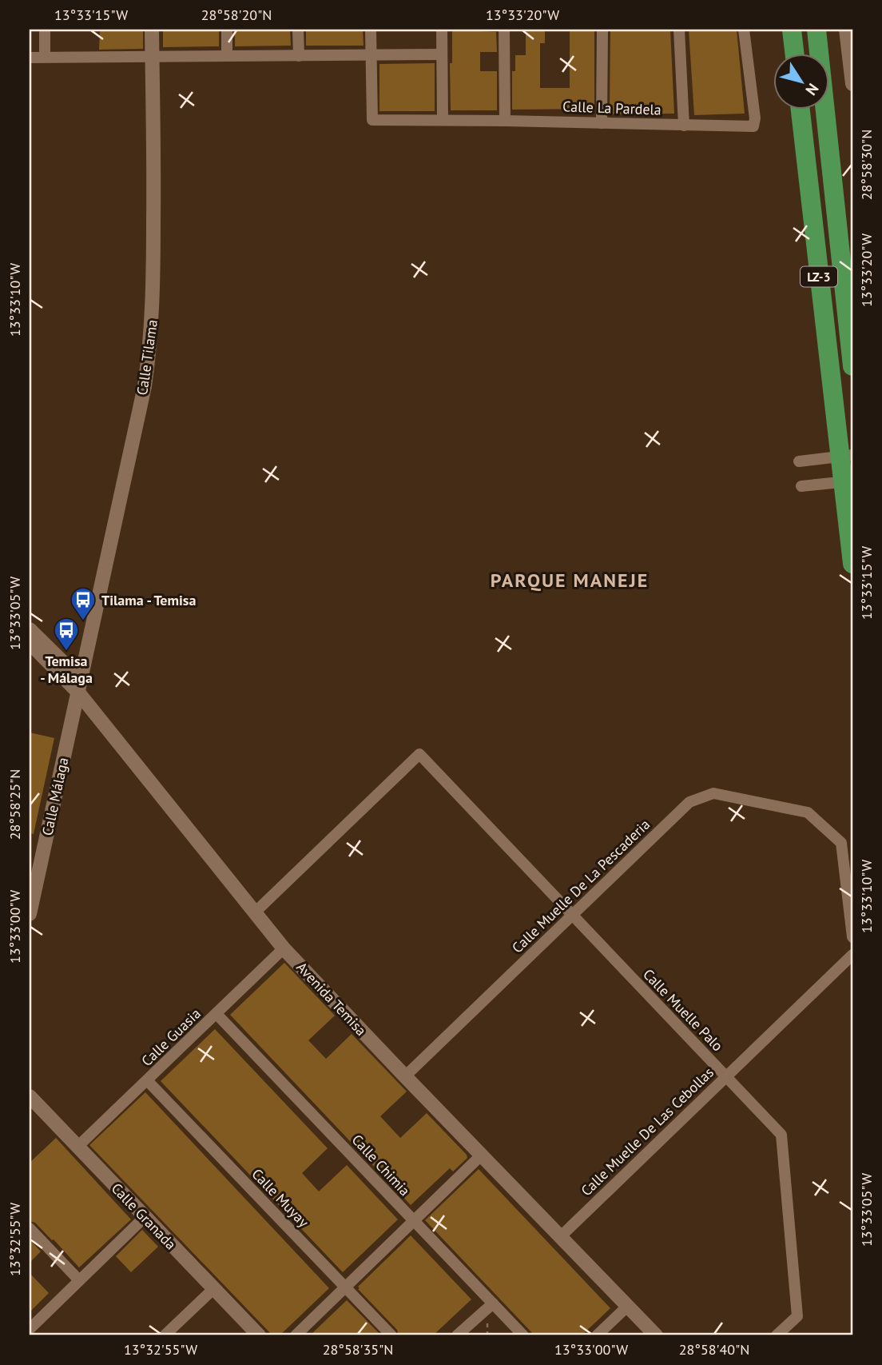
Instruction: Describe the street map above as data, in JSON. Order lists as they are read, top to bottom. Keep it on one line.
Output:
{"streets":{"highway":["LZ-3"],"street":["Calle La Pardela","Calle Tilama","Calle Málaga","Calle Muelle De La Pescaderia","Avenida Temisa","Calle Muelle Palo","Calle Guasia","Calle Muelle De Las Cebollas","Calle Chimia","Calle Muyay","Calle Granada"]},"crossings":[["Calle Tilama","Calle Málaga"],["Calle Tilama","Avenida Temisa"],["Calle Málaga","Avenida Temisa"],["Calle Muelle De La Pescaderia","Avenida Temisa"],["Calle Muelle De La Pescaderia","Calle Muelle Palo"],["Avenida Temisa","Calle Muelle Palo"],["Avenida Temisa","Calle Guasia"],["Avenida Temisa","Calle Muelle De Las Cebollas"],["Calle Muelle Palo","Calle Muelle De Las Cebollas"],["Calle Guasia","Calle Chimia"],["Calle Guasia","Calle Muyay"],["Calle Guasia","Calle Granada"]],"districts":["PARQUE MANEJE"],"places":{"bus stop":["Tilama - Temisa","Temisa - Málaga"]},"north":"bottom right","coordinates":["13°33'15\"W","28°58'20\"N","13°33'20\"W","28°58'30\"N","13°33'10\"W","13°33'05\"W","28°58'25\"N","13°33'00\"W","13°32'55\"W","28°58'35\"N","28°58'40\"N"]}
